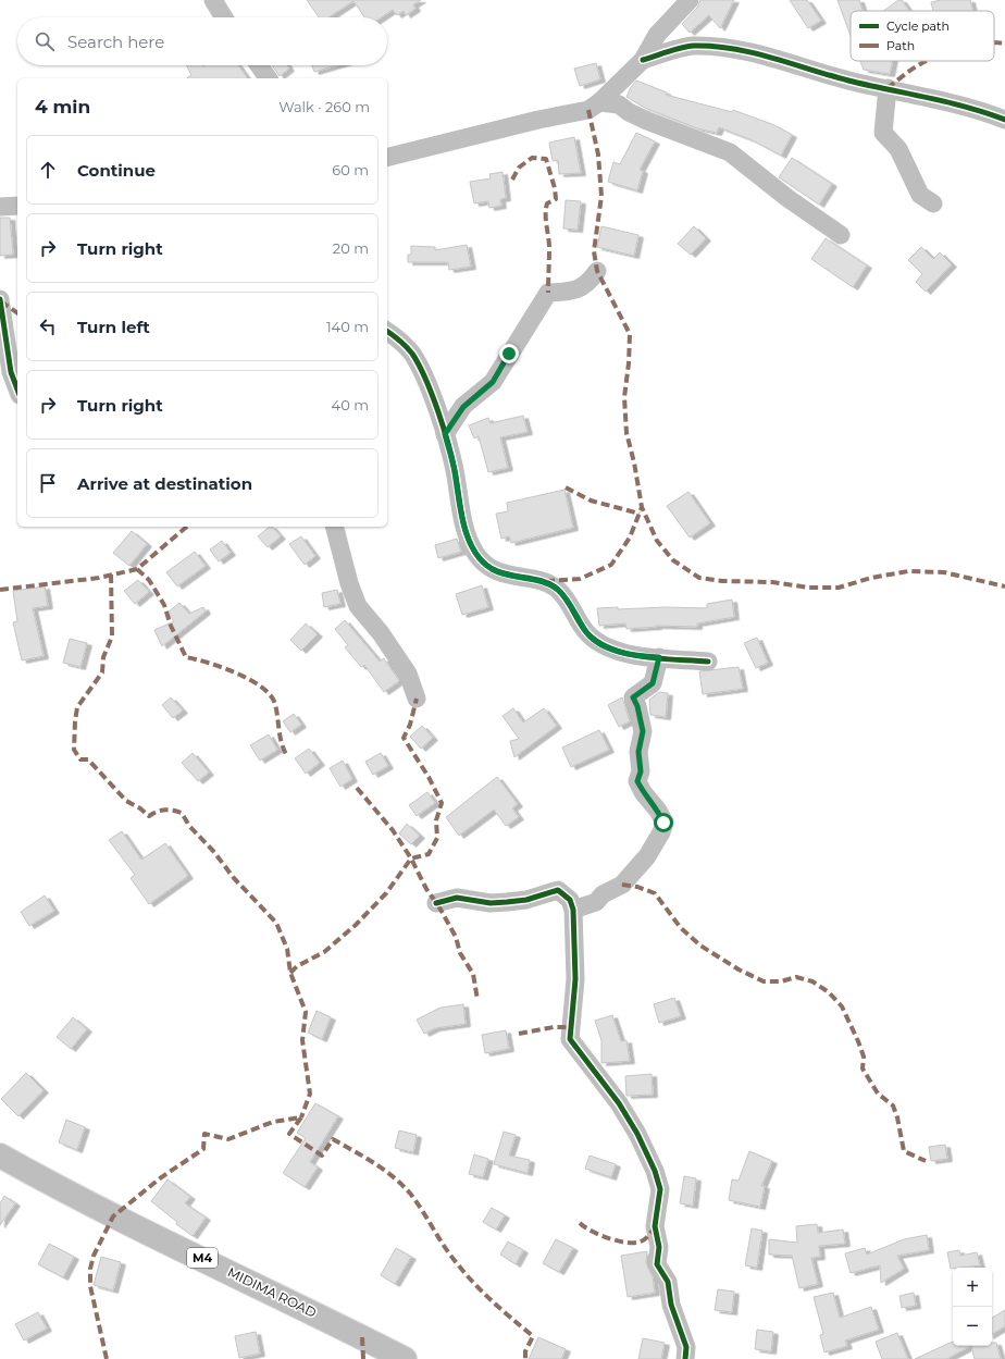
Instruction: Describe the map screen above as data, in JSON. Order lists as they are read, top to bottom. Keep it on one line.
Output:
{"streets":{"main road":["M4","MIDIMA ROAD"]},"legend":["Cycle path","Path"],"page":{"search":"Search here","heading":["4 min","Walk · 260 m"],"list":[["Continue","60 m"],["Turn right","20 m"],["Turn left","140 m"],["Turn right","40 m"],"Arrive at destination"],"map_buttons":["+","−"]}}
